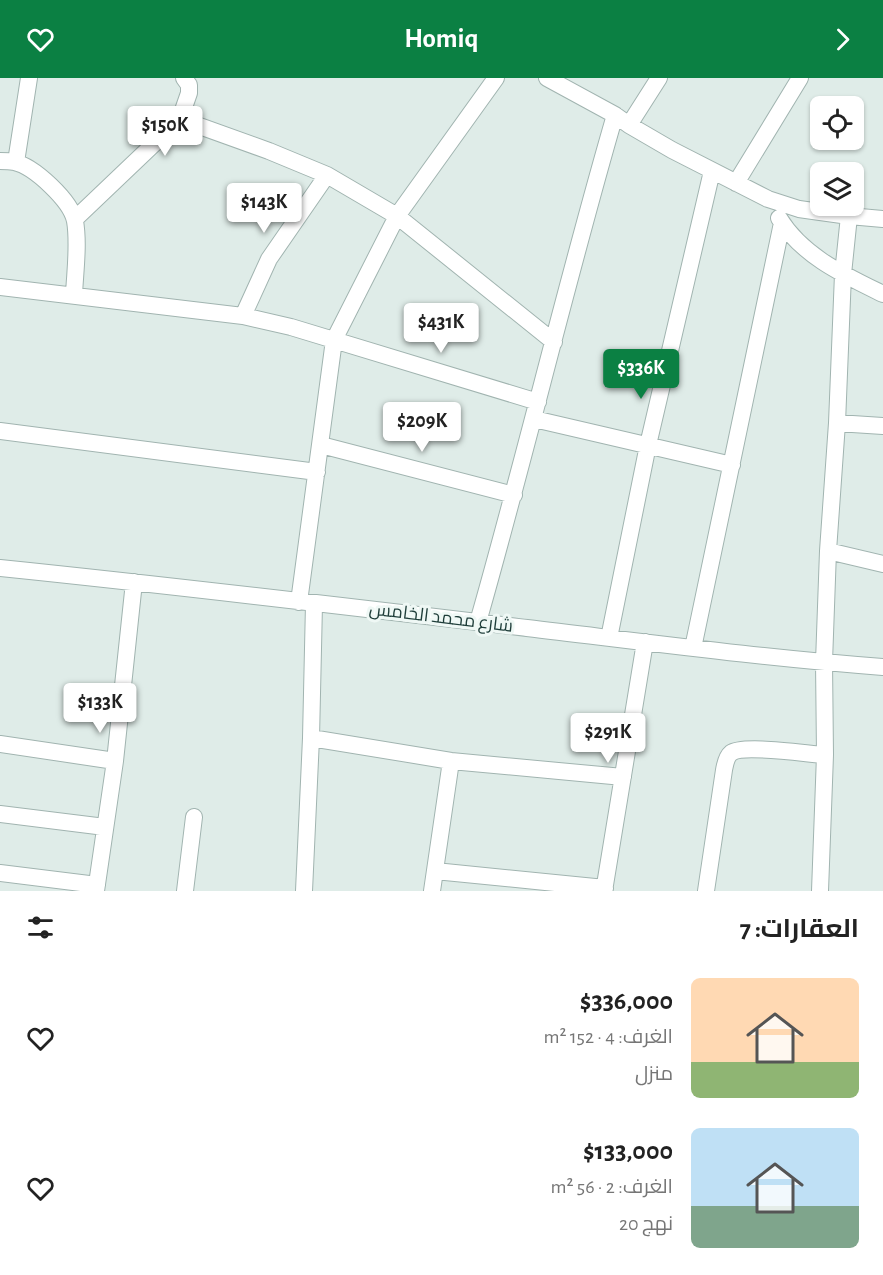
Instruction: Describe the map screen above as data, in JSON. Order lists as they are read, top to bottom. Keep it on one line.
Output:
{"streets":{"street":["شارع محمد الخامس"]},"page":{"header":"Homiq","price":["$150K","$143K","$431K","$336K","$209K","$133K","$291K"],"heading":"العقارات: 7","list":[{"name":"$336,000","note":"الغرف: 4 · 152 m² · منزل"},{"name":"$133,000","note":"الغرف: 2 · 56 m² · نهج 20"}]}}
